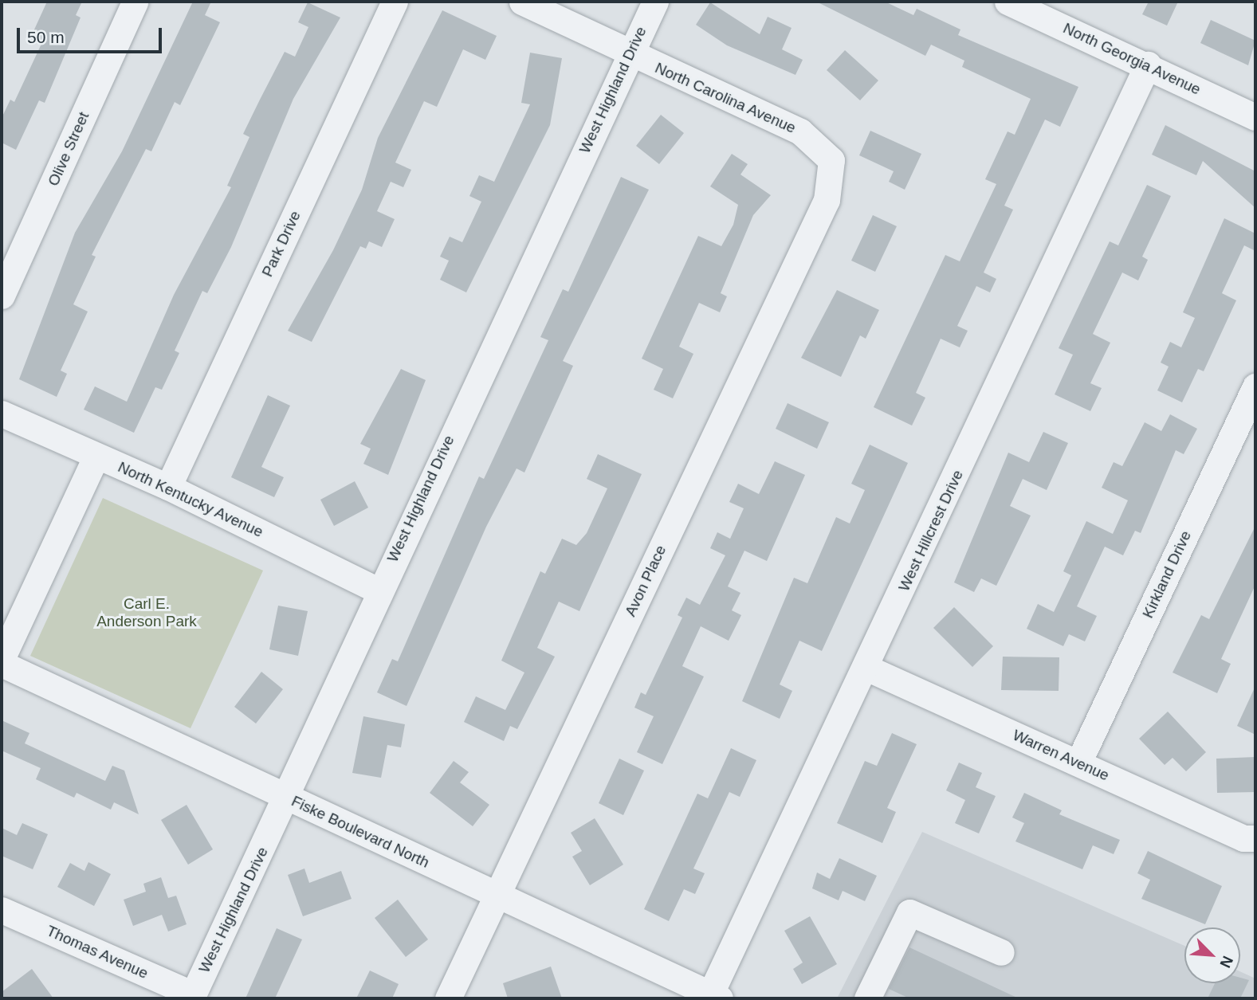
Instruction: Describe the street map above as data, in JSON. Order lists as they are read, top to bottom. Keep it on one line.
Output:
{"streets":{"street":["North Georgia Avenue","West Highland Drive","North Carolina Avenue","Olive Street","Park Drive","North Kentucky Avenue","West Hillcrest Drive","Kirkland Drive","Avon Place","Warren Avenue","Fiske Boulevard North","Thomas Avenue"]},"crossings":[["North Georgia Avenue","West Hillcrest Drive"],["West Highland Drive","North Carolina Avenue"],["West Highland Drive","North Kentucky Avenue"],["West Highland Drive","Fiske Boulevard North"],["West Highland Drive","Thomas Avenue"],["North Carolina Avenue","Avon Place"],["Park Drive","North Kentucky Avenue"],["West Hillcrest Drive","Warren Avenue"],["West Hillcrest Drive","Fiske Boulevard North"],["Kirkland Drive","Warren Avenue"],["Avon Place","Fiske Boulevard North"]],"parks":["Carl E. Anderson Park"],"scale_bar":"50 m","north":"bottom right"}
